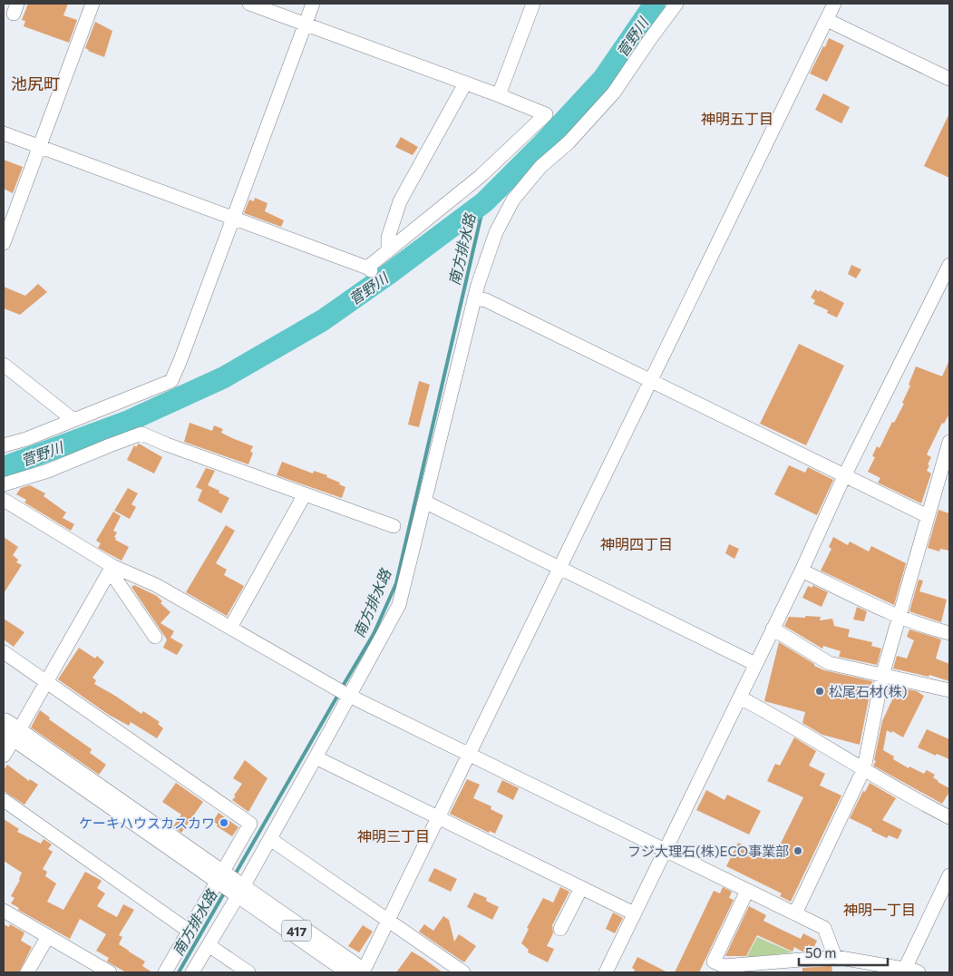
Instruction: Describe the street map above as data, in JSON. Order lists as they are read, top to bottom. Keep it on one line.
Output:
{"streets":{"highway":["417"]},"districts":["池尻町","神明五丁目","神明四丁目","神明三丁目","神明一丁目"],"water":["菅野川","南方排水路"],"places":["松尾石材(株)","ケーキハウスカスカワ","フジ大理石(株)ECO事業部"],"scale_bar":"50 m"}
